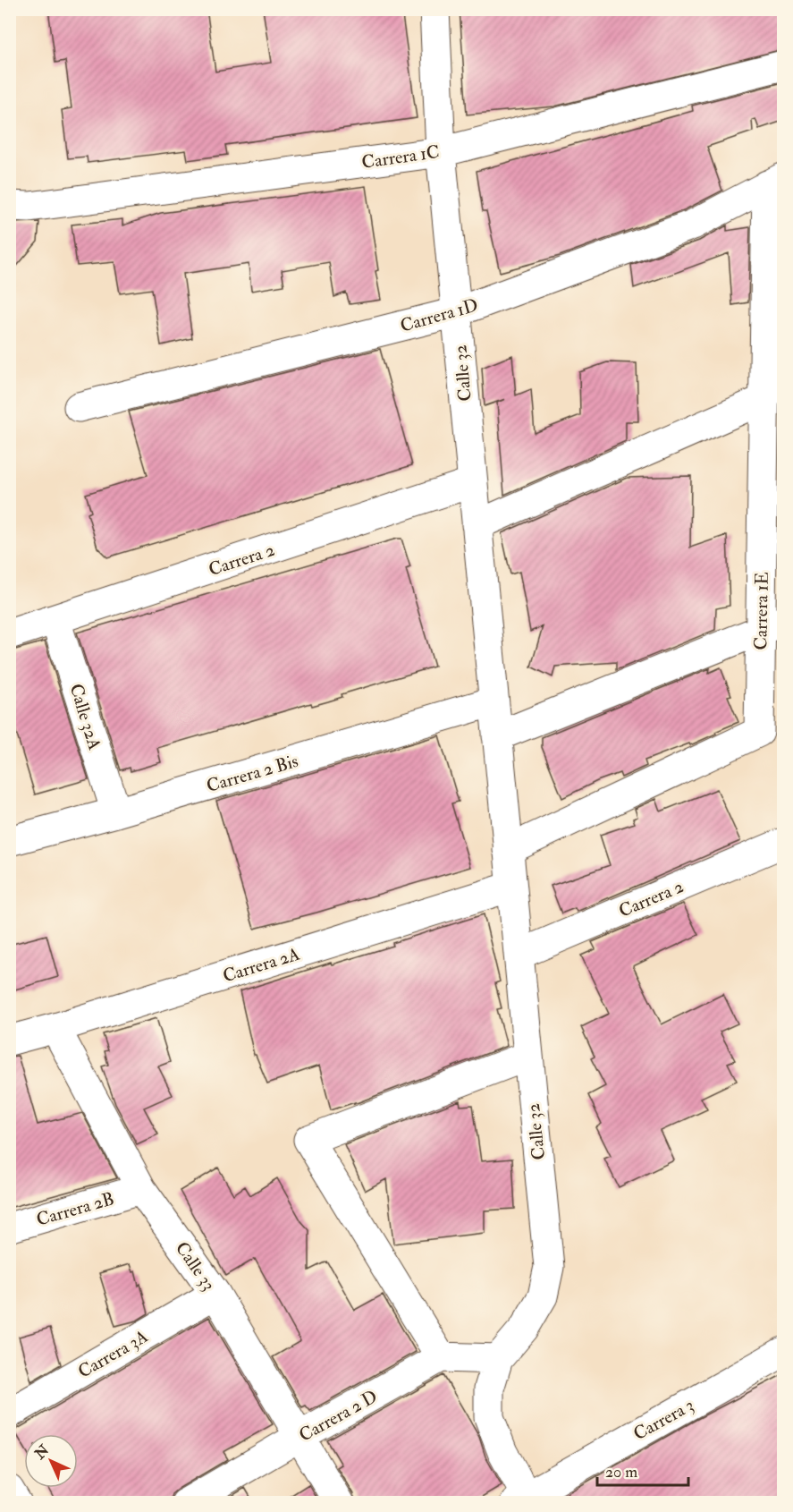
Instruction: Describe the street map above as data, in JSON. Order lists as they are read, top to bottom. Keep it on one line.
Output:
{"streets":{"street":["Carrera 1C","Carrera 1D","Calle 32","Carrera 2","Carrera 1E","Calle 32A","Carrera 2 Bis","Carrera 2A","Carrera 2B","Calle 33","Carrera 3A","Carrera 2 D","Carrera 3"]},"crossings":[["Carrera 1C","Calle 32"],["Carrera 1D","Calle 32"],["Carrera 1D","Carrera 1E"],["Calle 32","Carrera 2"],["Calle 32","Carrera 1E"],["Calle 32","Carrera 2 Bis"],["Calle 32","Carrera 2A"],["Calle 32","Carrera 3"],["Carrera 2","Calle 32A"],["Calle 32A","Carrera 2 Bis"],["Carrera 2A","Calle 33"],["Carrera 2B","Calle 33"],["Calle 33","Carrera 3A"],["Calle 33","Carrera 2 D"]],"scale_bar":"20 m","north":"top left"}
